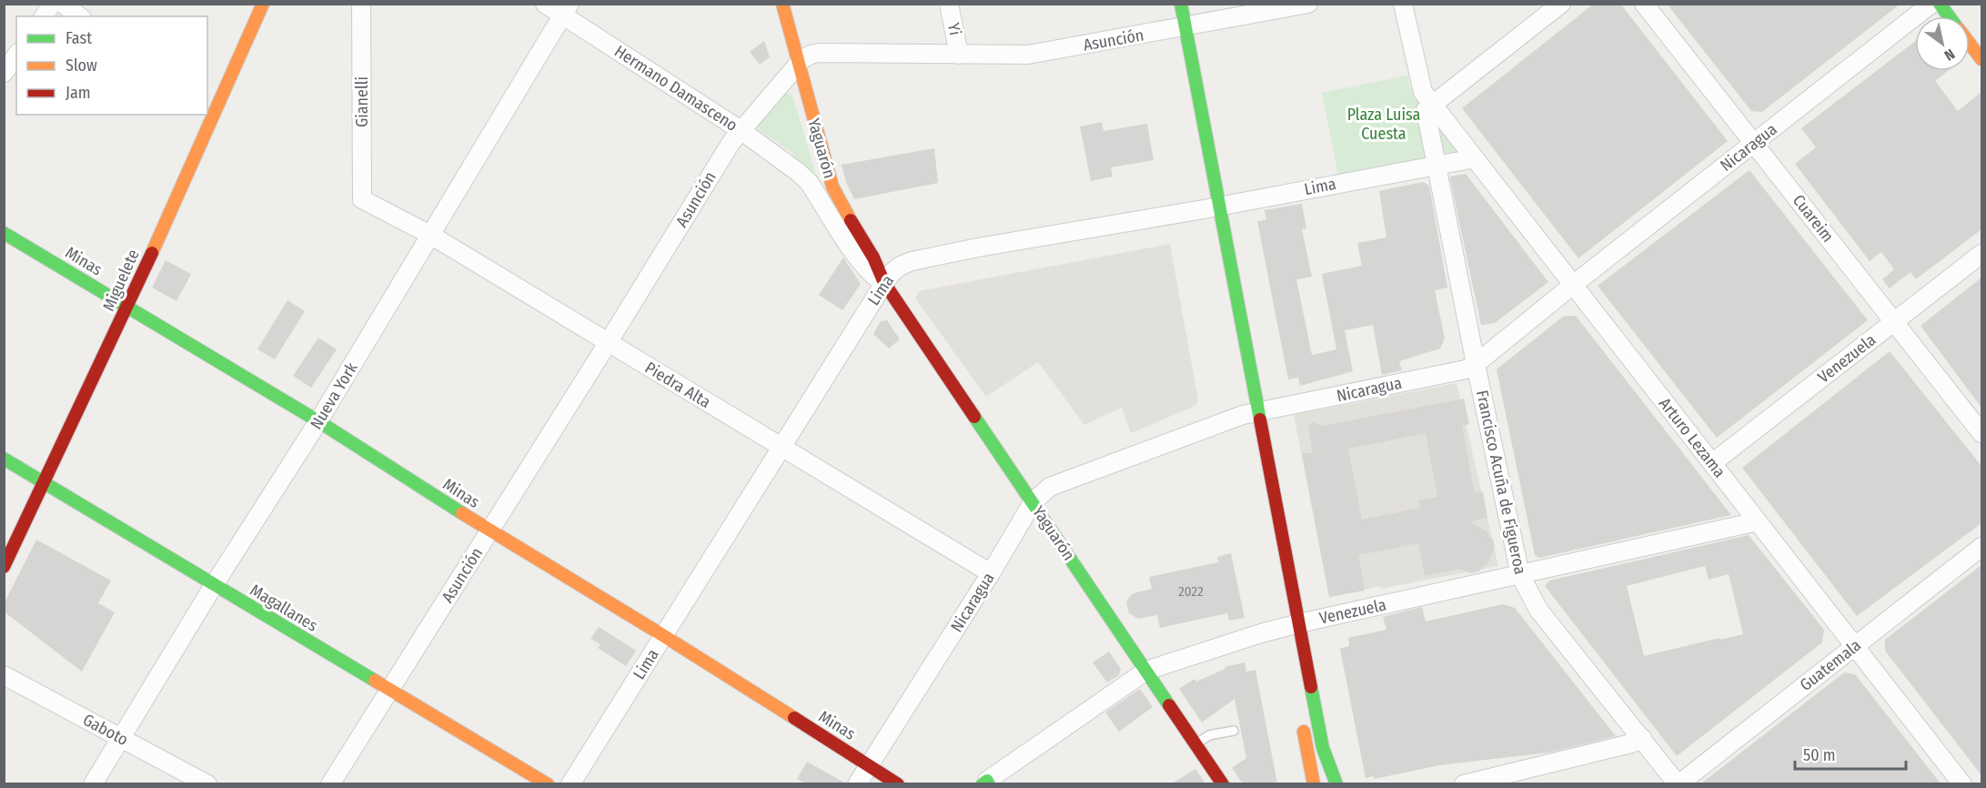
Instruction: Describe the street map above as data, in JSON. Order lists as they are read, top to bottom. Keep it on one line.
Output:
{"streets":{"street":["Yi","Asunción","Hermano Damasceno","Gianelli","Nicaragua","Yaguarón","Lima","Cuareim","Minas","Miguelete","Venezuela","Piedra Alta","Nueva York","Arturo Lezama","Francisco Acuña de Figueroa","Magallanes","Guatemala","Gaboto"]},"crossings":[["Yi","Asunción"],["Asunción","Hermano Damasceno"],["Asunción","Yaguarón"],["Asunción","Minas"],["Asunción","Piedra Alta"],["Asunción","Magallanes"],["Hermano Damasceno","Yaguarón"],["Hermano Damasceno","Nueva York"],["Gianelli","Piedra Alta"],["Nicaragua","Yaguarón"],["Nicaragua","Cuareim"],["Nicaragua","Minas"],["Nicaragua","Piedra Alta"],["Nicaragua","Arturo Lezama"],["Nicaragua","Francisco Acuña de Figueroa"],["Yaguarón","Lima"],["Yaguarón","Venezuela"],["Lima","Minas"],["Lima","Piedra Alta"],["Lima","Arturo Lezama"],["Lima","Francisco Acuña de Figueroa"],["Cuareim","Venezuela"],["Minas","Miguelete"],["Minas","Nueva York"],["Miguelete","Magallanes"],["Venezuela","Arturo Lezama"],["Venezuela","Francisco Acuña de Figueroa"],["Piedra Alta","Nueva York"],["Nueva York","Magallanes"],["Nueva York","Gaboto"],["Arturo Lezama","Francisco Acuña de Figueroa"],["Arturo Lezama","Guatemala"],["Francisco Acuña de Figueroa","Guatemala"]],"parks":["Plaza Luisa Cuesta"],"house_numbers":["2022"],"legend":["Fast","Slow","Jam"],"scale_bar":"50 m","north":"bottom right"}
